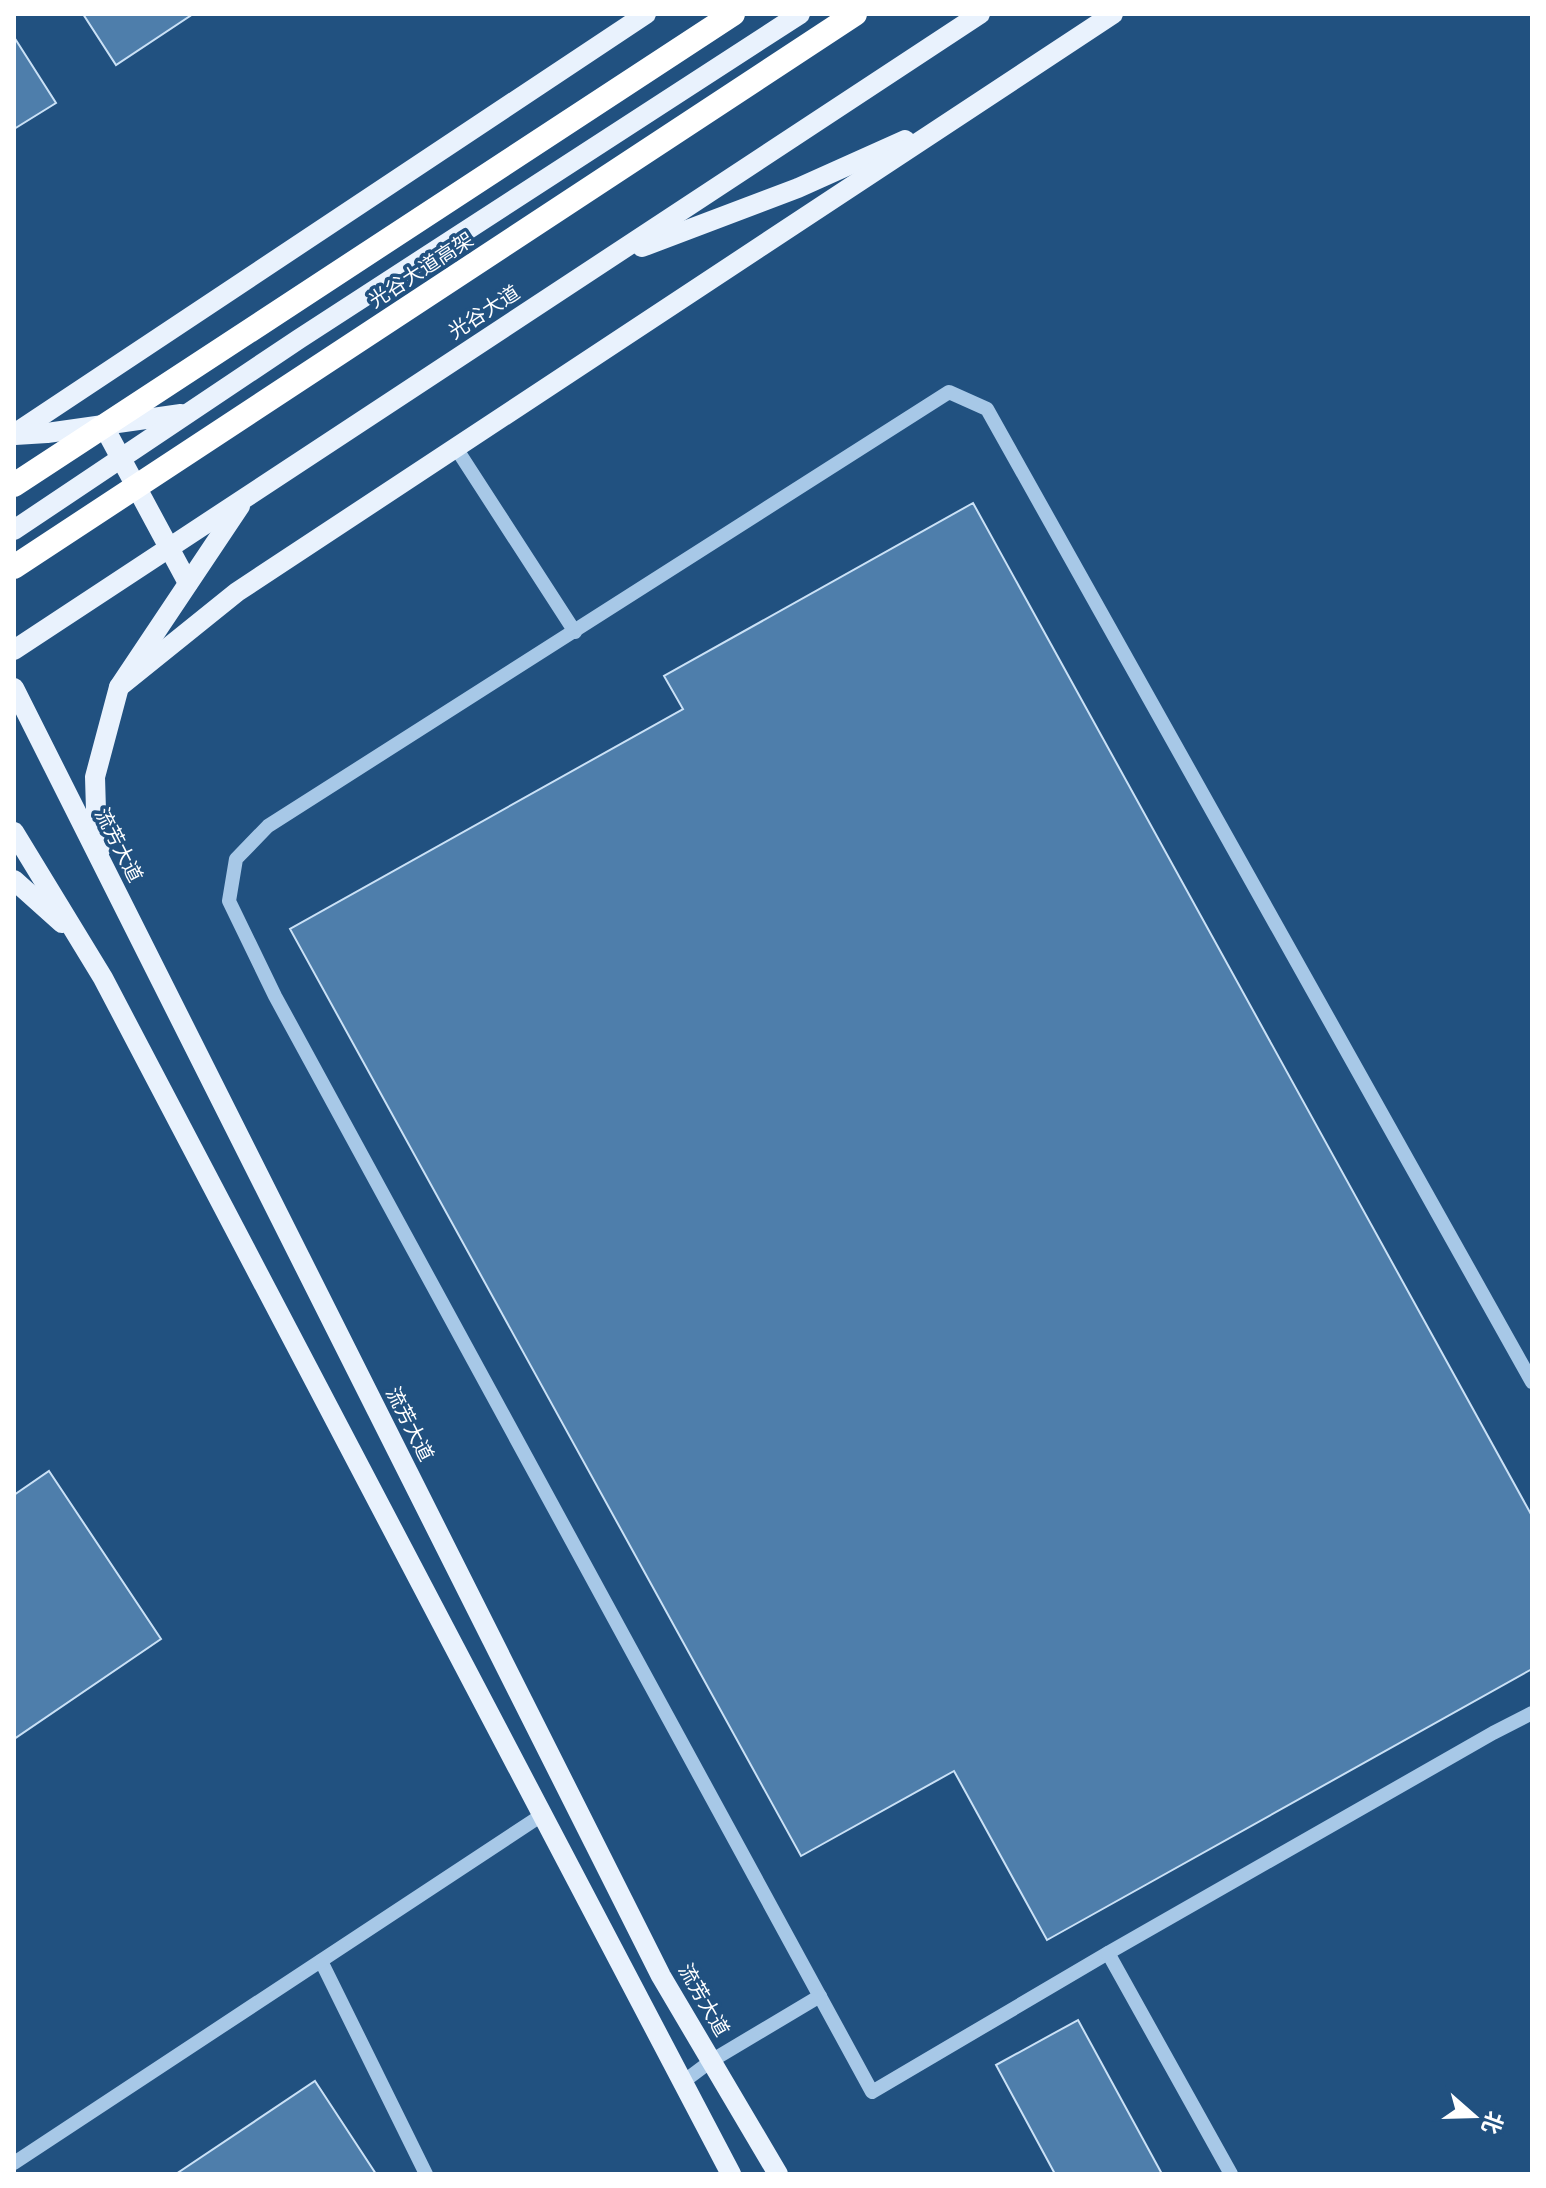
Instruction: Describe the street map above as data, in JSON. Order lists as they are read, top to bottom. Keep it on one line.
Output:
{"streets":{"highway":["光谷大道高架"],"main road":["光谷大道","流芳大道"]},"north":"right"}
